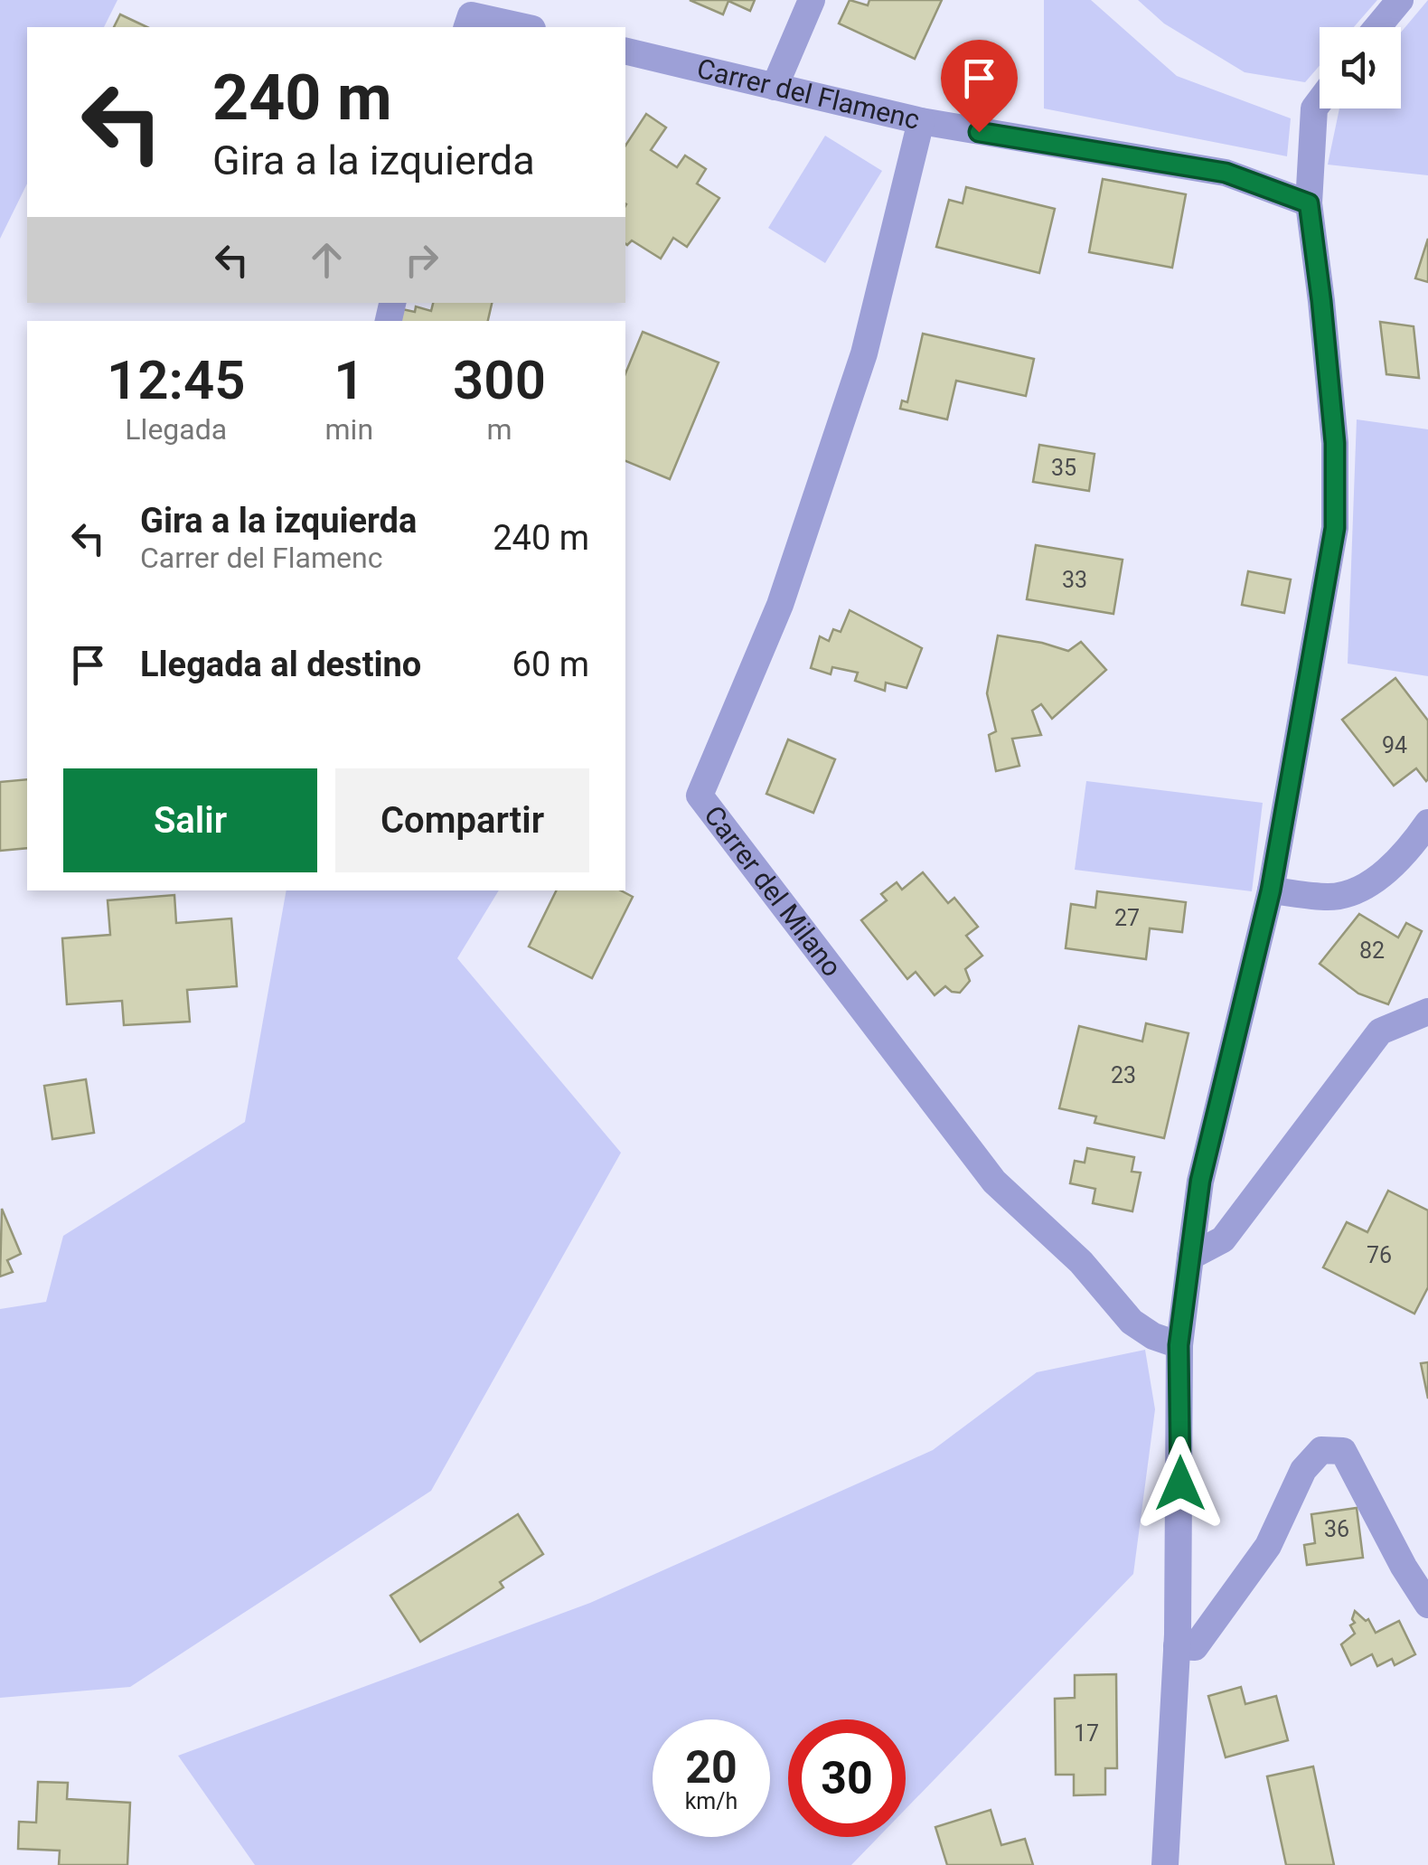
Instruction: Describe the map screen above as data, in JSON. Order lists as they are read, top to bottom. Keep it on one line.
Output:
{"streets":{"street":["Carrer del Flamenc","Carrer del Milano"]},"crossings":[["Carrer del Flamenc","Carrer del Milano"]],"house_numbers":["35","33","94","27","82","23","76","36","17"],"page":{"turn":["240 m","Gira a la izquierda"],"eta":["12:45","Llegada","1","min","300","m"],"list":[{"name":"Gira a la izquierda","note":"Carrer del Flamenc","value":"240 m"},{"name":"Llegada al destino","value":"60 m"}],"buttons":["Salir","Compartir"],"speed":"20 km/h","limit":"30"}}
